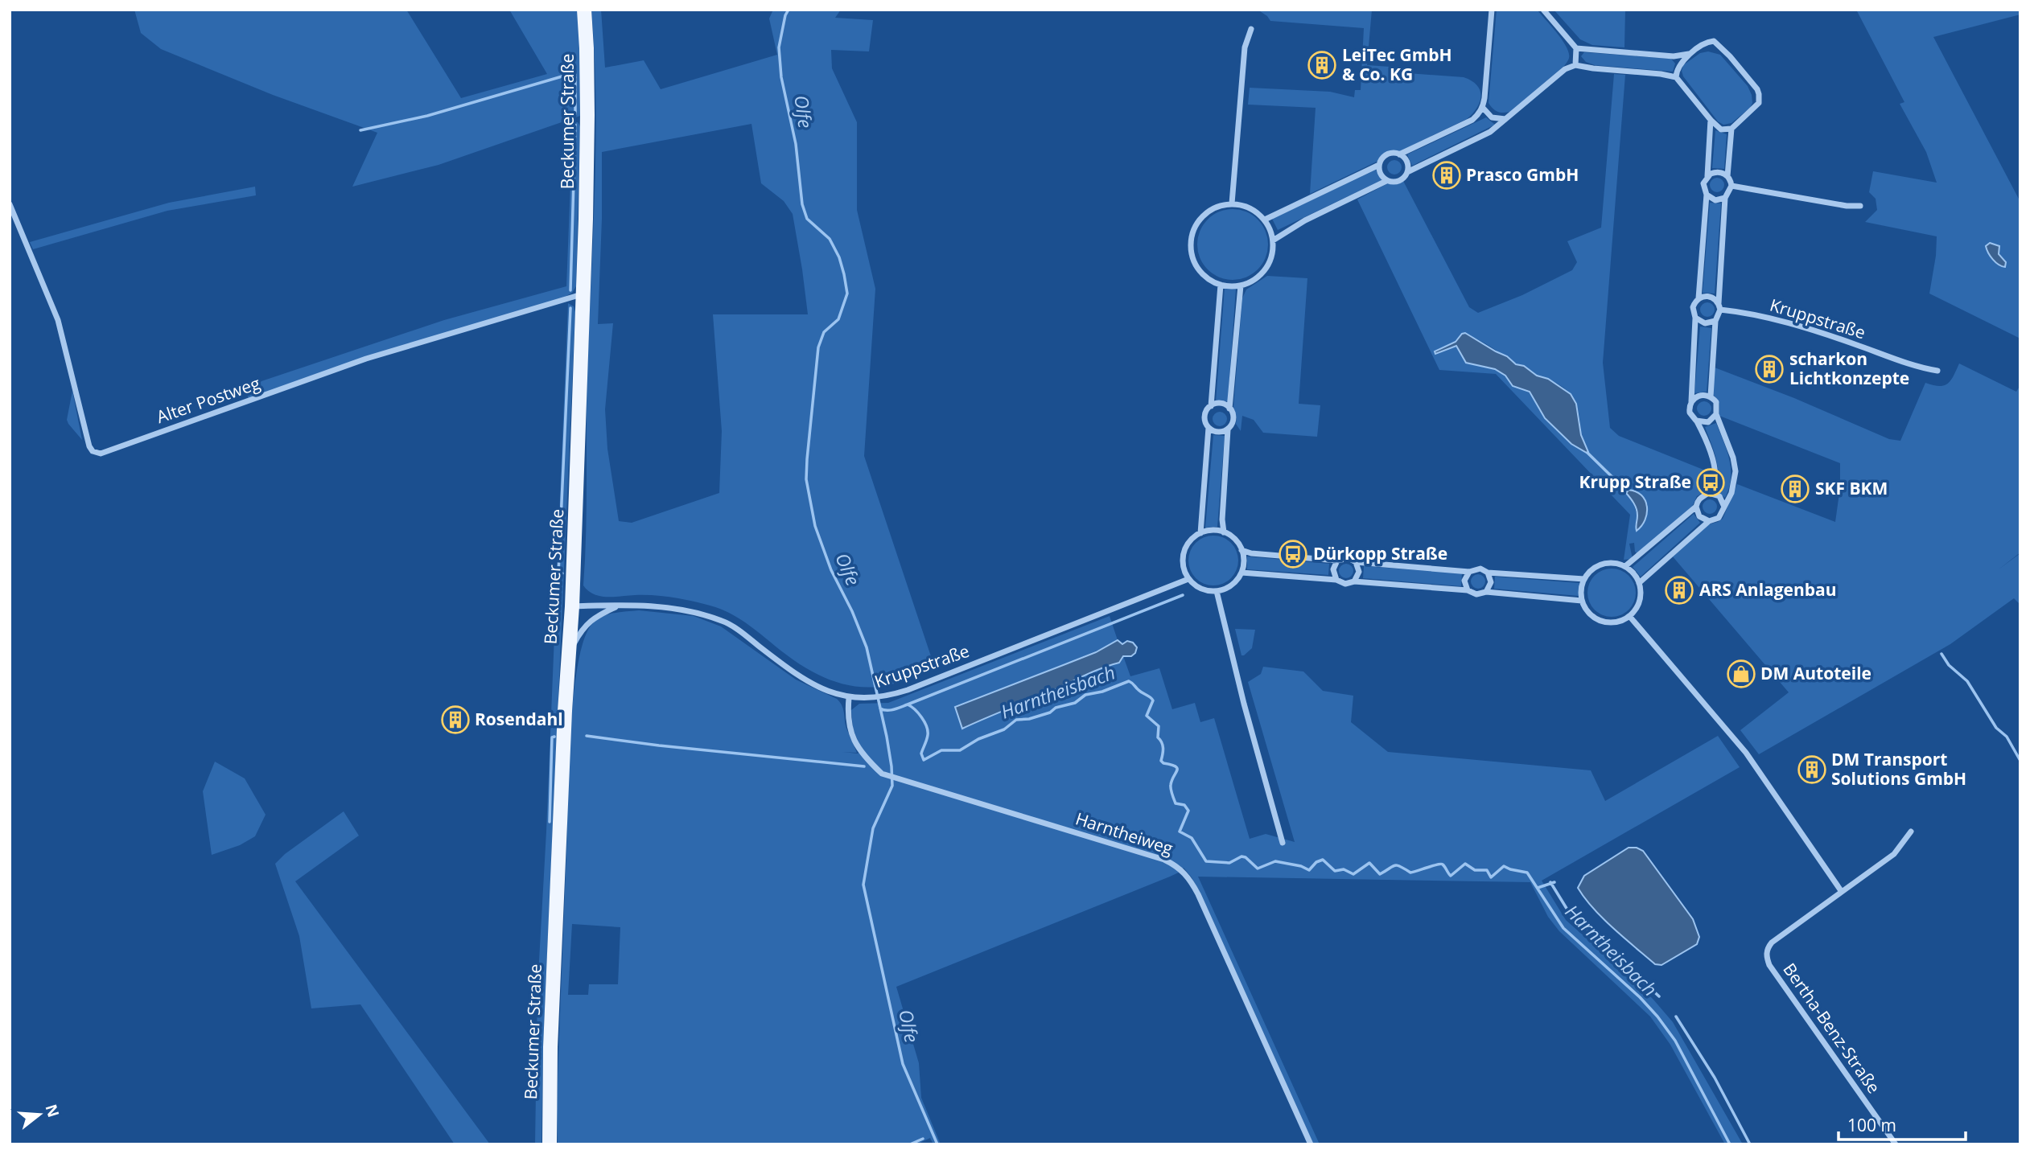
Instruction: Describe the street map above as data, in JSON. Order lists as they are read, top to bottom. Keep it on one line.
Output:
{"streets":{"main road":["Beckumer Straße"],"street":["Kruppstraße","Alter Postweg","Harntheiweg","Bertha-Benz-Straße"]},"crossings":[["Beckumer Straße","Kruppstraße"],["Beckumer Straße","Alter Postweg"],["Kruppstraße","Harntheiweg"]],"water":["Olfe","Harntheisbach"],"places":{"building":["LeiTec GmbH & Co. KG","Prasco GmbH","scharkon Lichtkonzepte","SKF BKM","ARS Anlagenbau","Rosendahl","DM Transport Solutions GmbH"],"bus stop":["Krupp Straße","Dürkopp Straße"],"shop":["DM Autoteile"]},"scale_bar":"100 m","north":"right"}
